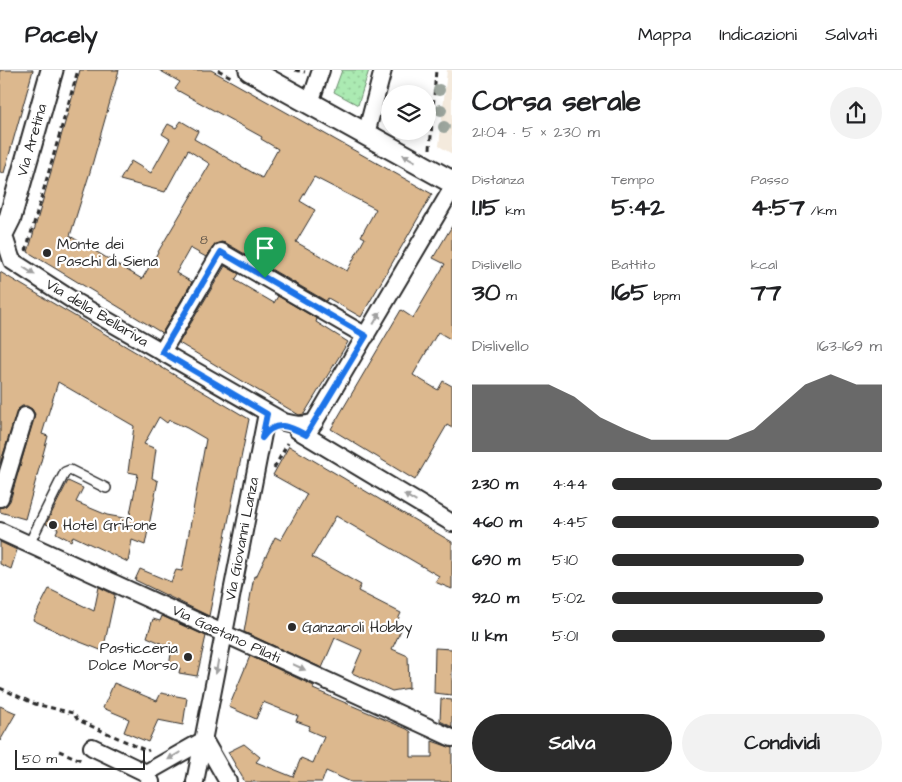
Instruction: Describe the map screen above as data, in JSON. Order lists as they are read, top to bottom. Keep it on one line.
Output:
{"streets":{"street":["Via Aretina","Via della Bellariva","Via Giovanni Lanza","Via Gaetano Pilati"]},"crossings":[["Via Aretina","Via della Bellariva"],["Via della Bellariva","Via Giovanni Lanza"],["Via Giovanni Lanza","Via Gaetano Pilati"]],"one_way":["Via della Bellariva","Via Gaetano Pilati"],"places":["Monte dei Paschi di Siena","Hotel Grifone","Ganzaroli Hobby","Pasticceria Dolce Morso"],"house_numbers":["8"],"scale_bar":"50 m","page":{"header":"Pacely","nav":["Mappa","Indicazioni","Salvati"],"heading":["Corsa serale","21:04 · 5 × 230 m"],"stats":[["Distanza","1.15 km"],["Tempo","5:42"],["Passo","4:57 /km"],["Dislivello","30 m"],["Battito","165 bpm"],["kcal","77"]],"chart":["Dislivello","163–169 m"],"list":[{"name":"230 m","note":"4:44"},{"name":"460 m","note":"4:45"},{"name":"690 m","note":"5:10"},{"name":"920 m","note":"5:02"},{"name":"1.1 km","note":"5:01"}],"buttons":["Salva","Condividi"],"scale":"50 m"}}
